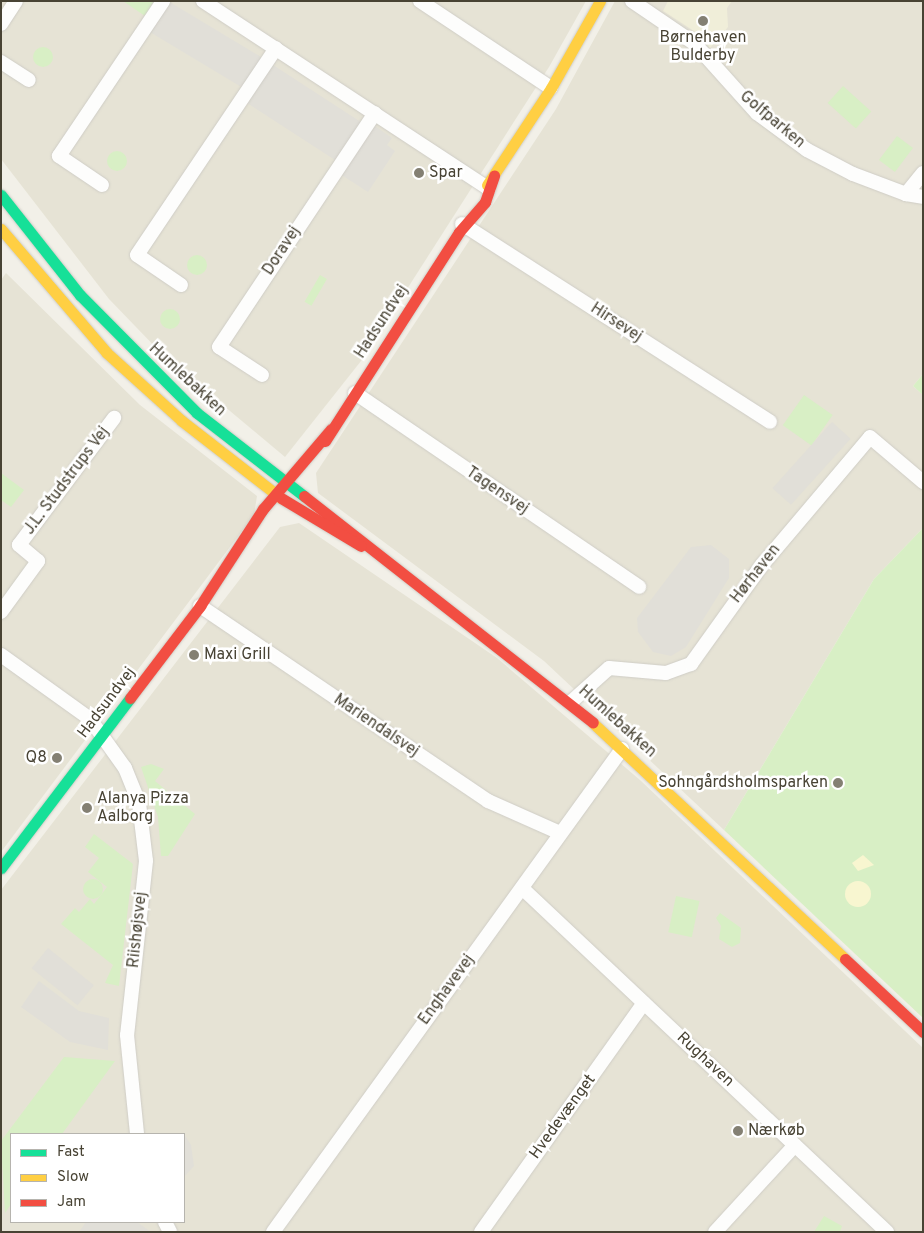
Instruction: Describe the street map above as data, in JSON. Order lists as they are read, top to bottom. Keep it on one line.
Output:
{"streets":{"street":["Golfparken","Doravej","Hadsundvej","Hirsevej","Humlebakken","J.L. Studstrups Vej","Tagensvej","Hørhaven","Mariendalsvej","Riishøjsvej","Enghavevej","Rughaven","Hvedevænget"]},"crossings":[["Hadsundvej","Hirsevej"],["Hadsundvej","Humlebakken"],["Hadsundvej","Tagensvej"],["Hadsundvej","Mariendalsvej"],["Hadsundvej","Riishøjsvej"],["Humlebakken","Hørhaven"],["Humlebakken","Enghavevej"],["Mariendalsvej","Enghavevej"],["Enghavevej","Rughaven"],["Rughaven","Hvedevænget"]],"places":["Børnehaven Bulderby","Spar","Maxi Grill","Q8","Sohngårdsholmsparken","Alanya Pizza Aalborg","Nærkøb"],"legend":["Fast","Slow","Jam"]}
